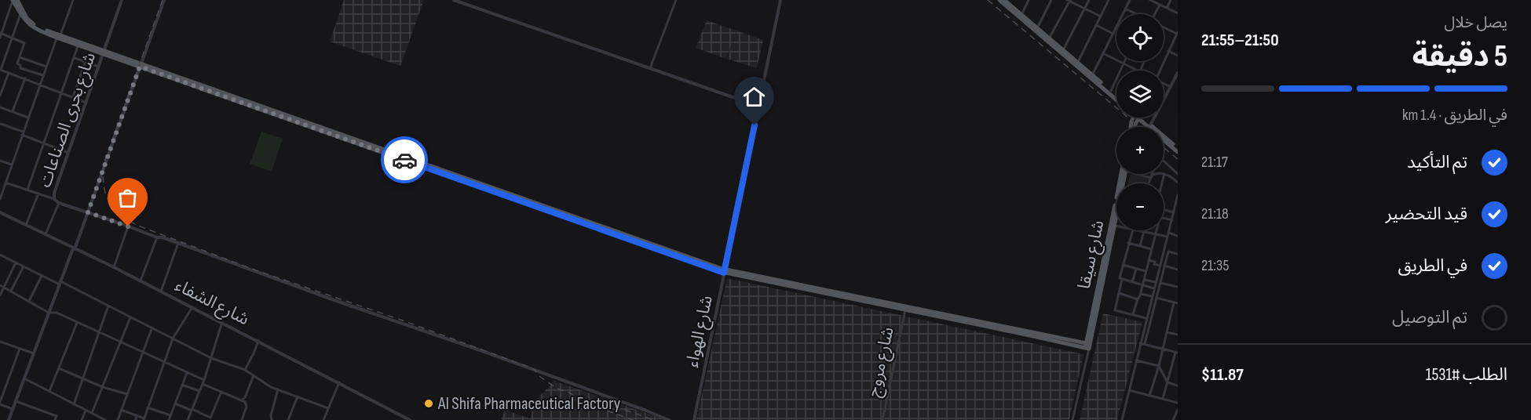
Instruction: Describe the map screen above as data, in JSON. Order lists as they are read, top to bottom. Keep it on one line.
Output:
{"streets":{"main road":["شارع سيقا"],"street":["شارع بحرى الصناعات","شارع الشفاء","شارع الهواء","شارع مروج"]},"places":["Al Shifa Pharmaceutical Factory"],"page":{"heading":["5 دقيقة","يصل خلال","21:50–21:55"],"panel":["الطلب #1531","$11.87"],"map_buttons":["+","−"],"bar":"في الطريق · 1.4 km","list":[["تم التأكيد","21:17"],["قيد التحضير","21:18"],["في الطريق","21:35"],"تم التوصيل"]}}
